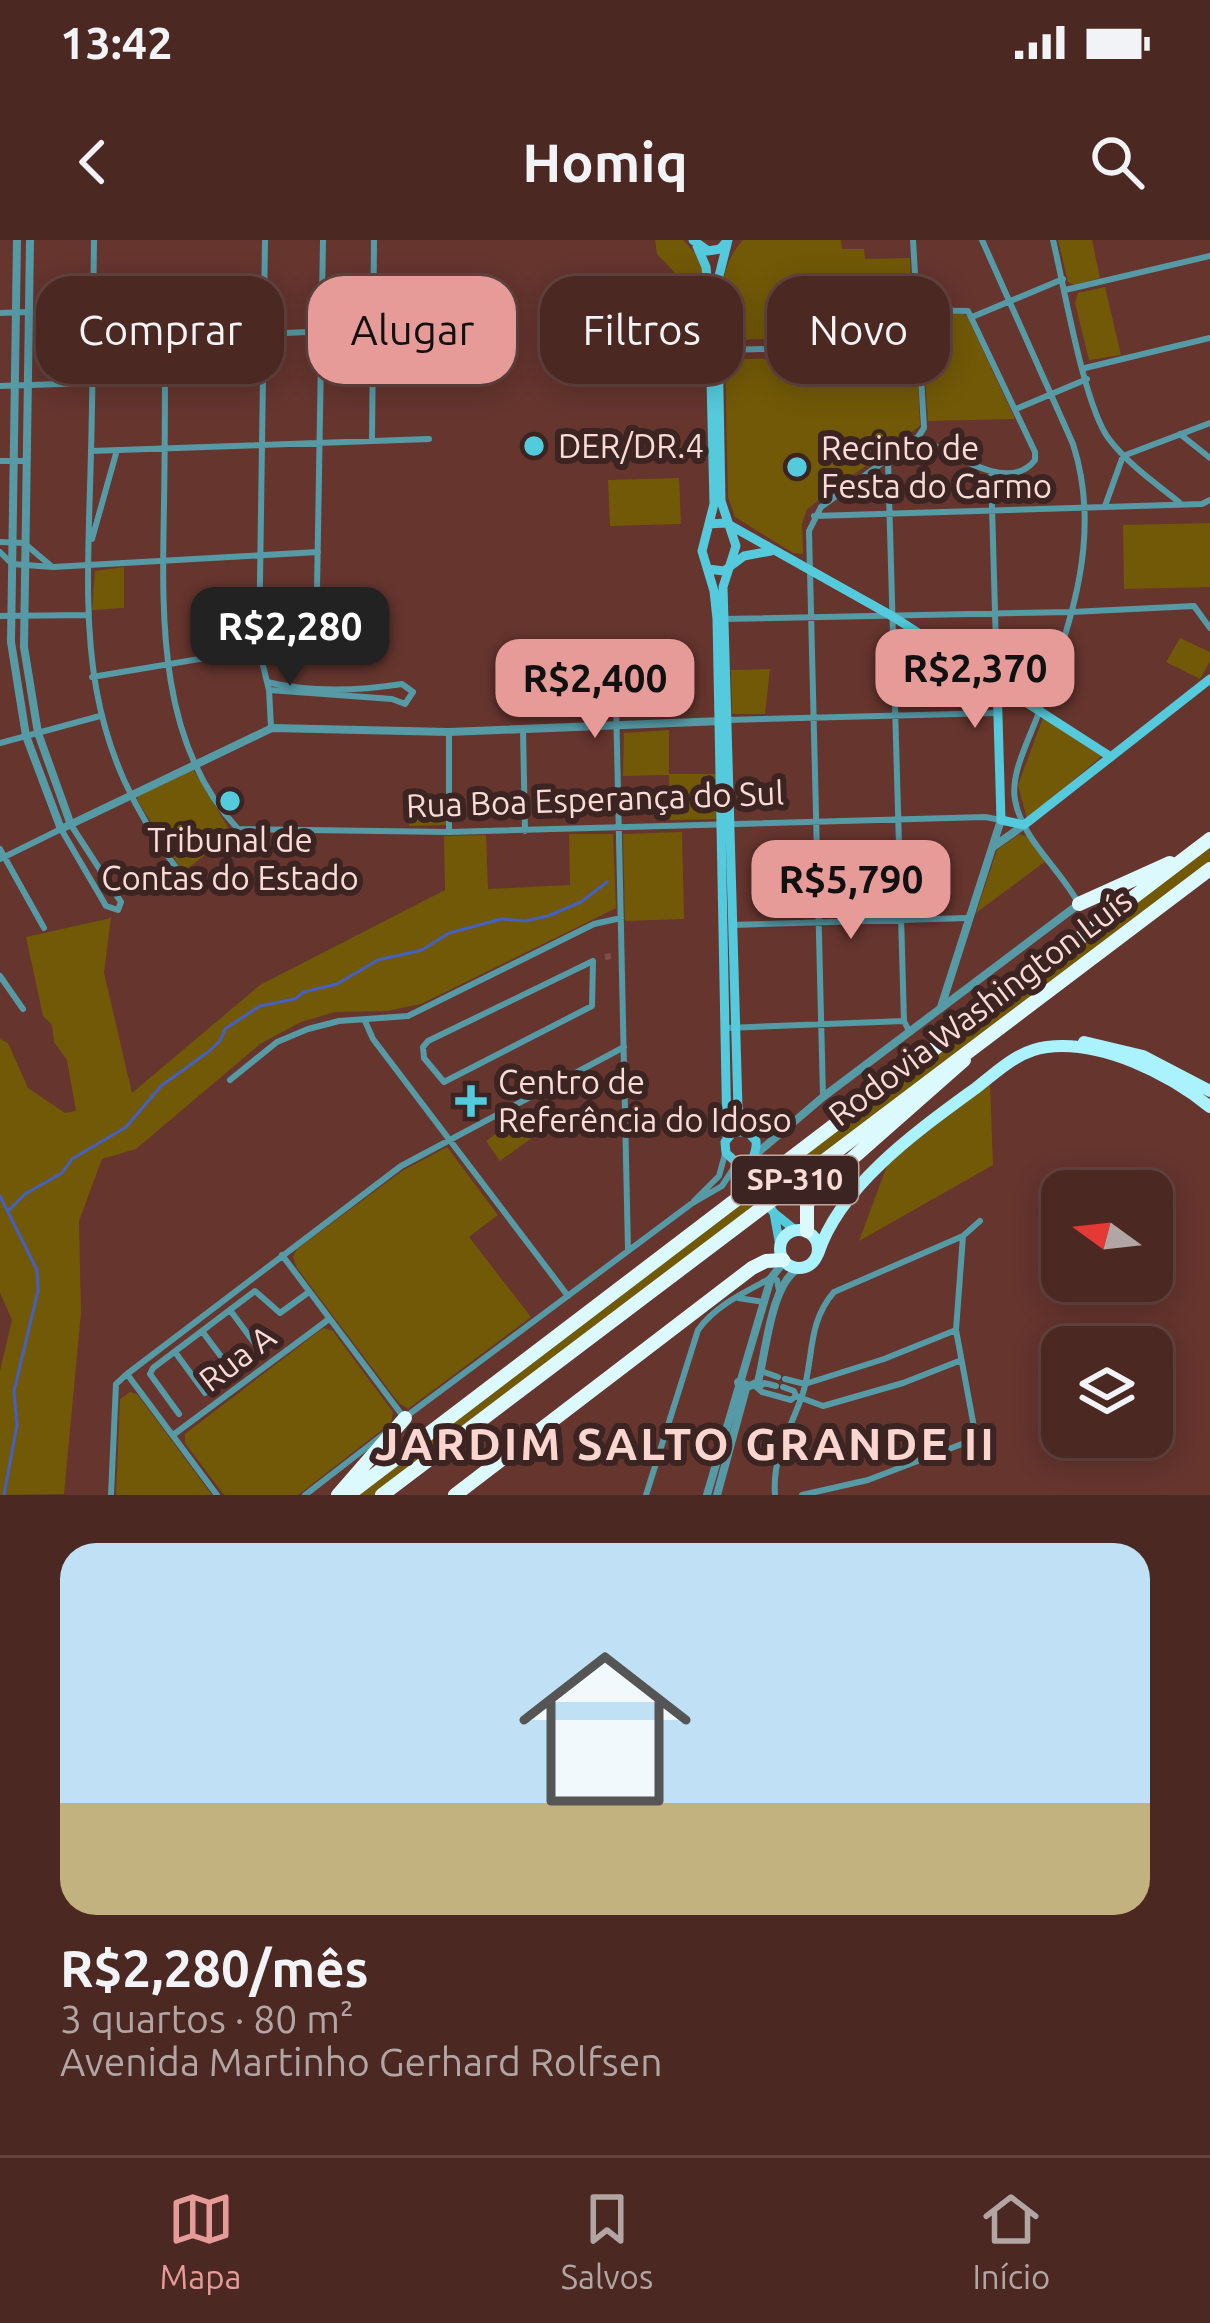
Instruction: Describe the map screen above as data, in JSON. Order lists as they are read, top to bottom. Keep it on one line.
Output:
{"streets":{"highway":["Rodovia Washington Luís","SP-310"],"main road":["Rua Boa Esperança do Sul"],"street":["Rua A"]},"districts":["JARDIM SALTO GRANDE II"],"places":{"other":["DER/DR.4","Recinto de Festa do Carmo","Tribunal de Contas do Estado"],"health":["Centro de Referência do Idoso"]},"north":"left","page":{"status":"13:42","header":"Homiq","chip":["Comprar","Alugar","Filtros","Novo"],"price":["R$2,280","R$2,370","R$2,400","R$5,790"],"list":[{"name":"R$2,280/mês","note":"3 quartos · 80 m² · Avenida Martinho Gerhard Rolfsen"}],"tabs":["Mapa","Salvos","Início"]}}
